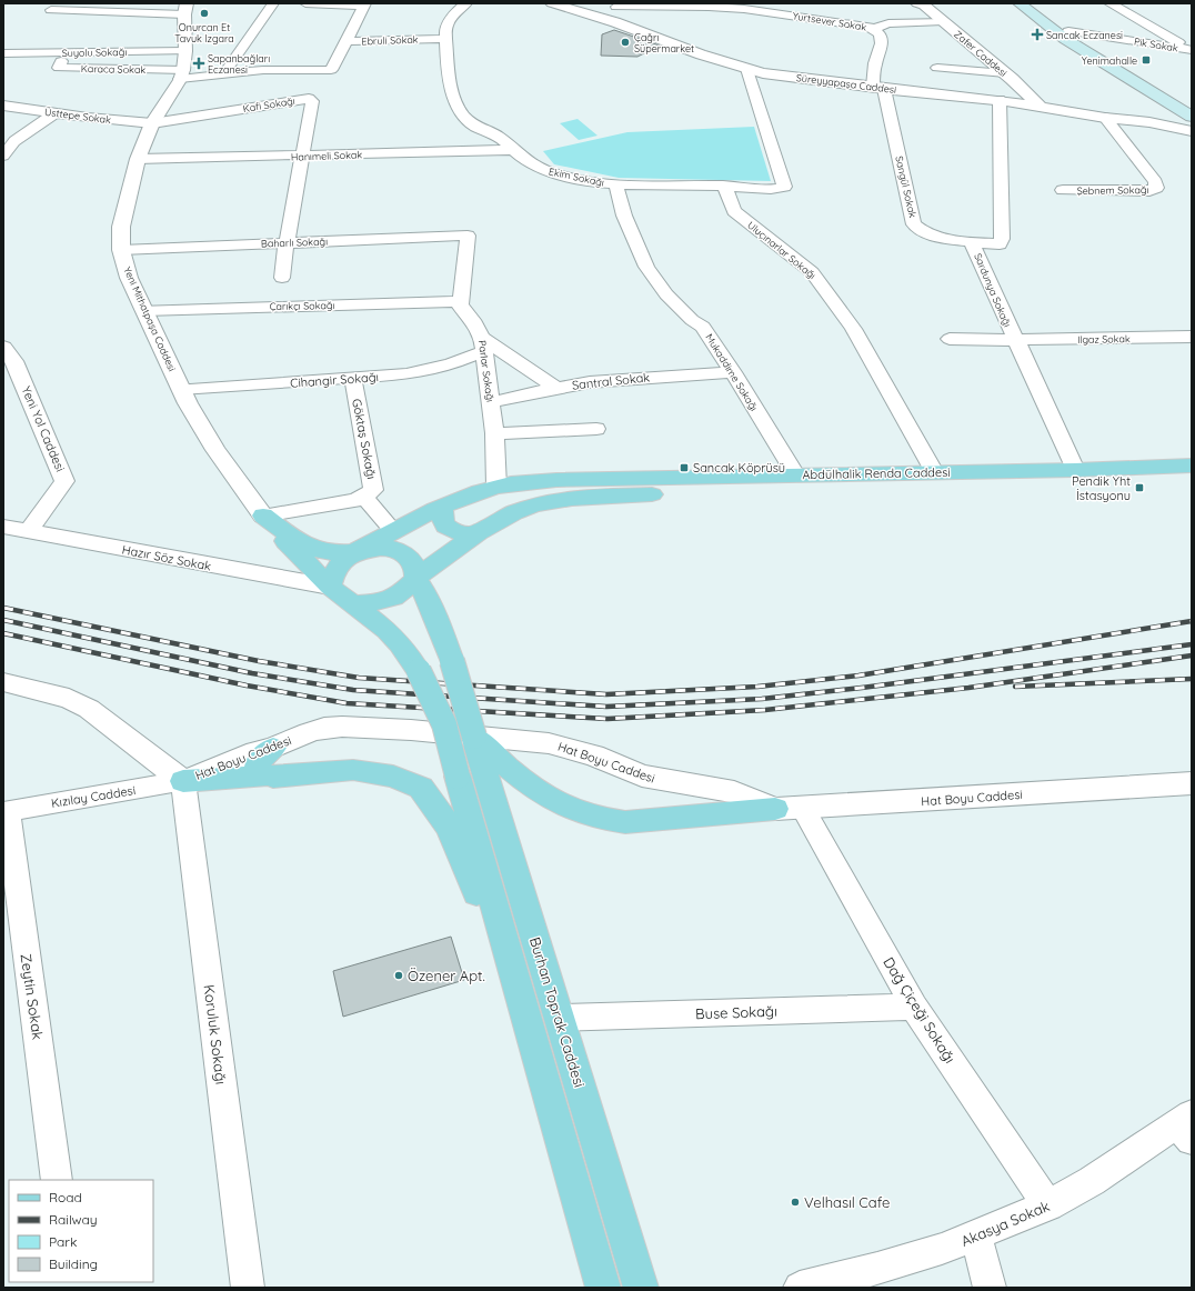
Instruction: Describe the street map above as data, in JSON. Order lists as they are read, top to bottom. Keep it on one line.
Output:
{"streets":{"main road":["Abdülhalik Renda Caddesi","Burhan Toprak Caddesi"],"street":["Yurtsever Sokak","Ebruli Sokak","Pik Sokak","Suyolu Sokağı","Zafer Caddesi","Karaca Sokak","Süreyyapaşa Caddesi","Kafi Sokağı","Üsttepe Sokak","Hanımeli Sokak","Ekim Sokağı","Sarıgül Sokak","Şebnem Sokağı","Baharlı Sokağı","Uluçınarlar Sokağı","Sardunya Sokağı","Çarıkçı Sokağı","Yeni Mithatpaşa Caddesi","Ilgaz Sokak","Parlar Sokağı","Mukaddime Sokağı","Cihangir Sokağı","Santral Sokak","Yeni Yol Caddesi","Göktaş Sokağı","Hazır Söz Sokak","Hat Boyu Caddesi","Kızılay Caddesi","Zeytin Sokak","Dağ Çiçeği Sokağı","Buse Sokağı","Koruluk Sokağı","Akasya Sokak"]},"crossings":[["Yurtsever Sokak","Süreyyapaşa Caddesi"],["Yurtsever Sokak","Sarıgül Sokak"],["Ebruli Sokak","Ekim Sokağı"],["Suyolu Sokağı","Karaca Sokak"],["Suyolu Sokağı","Yeni Mithatpaşa Caddesi"],["Zafer Caddesi","Süreyyapaşa Caddesi"],["Karaca Sokak","Yeni Mithatpaşa Caddesi"],["Süreyyapaşa Caddesi","Sarıgül Sokak"],["Süreyyapaşa Caddesi","Şebnem Sokağı"],["Süreyyapaşa Caddesi","Sardunya Sokağı"],["Kafi Sokağı","Üsttepe Sokak"],["Kafi Sokağı","Hanımeli Sokak"],["Kafi Sokağı","Baharlı Sokağı"],["Kafi Sokağı","Yeni Mithatpaşa Caddesi"],["Üsttepe Sokak","Yeni Mithatpaşa Caddesi"],["Hanımeli Sokak","Ekim Sokağı"],["Hanımeli Sokak","Yeni Mithatpaşa Caddesi"],["Ekim Sokağı","Uluçınarlar Sokağı"],["Ekim Sokağı","Mukaddime Sokağı"],["Sarıgül Sokak","Sardunya Sokağı"],["Baharlı Sokağı","Çarıkçı Sokağı"],["Baharlı Sokağı","Yeni Mithatpaşa Caddesi"],["Baharlı Sokağı","Parlar Sokağı"],["Uluçınarlar Sokağı","Abdülhalik Renda Caddesi"],["Sardunya Sokağı","Ilgaz Sokak"],["Sardunya Sokağı","Abdülhalik Renda Caddesi"],["Çarıkçı Sokağı","Yeni Mithatpaşa Caddesi"],["Çarıkçı Sokağı","Parlar Sokağı"],["Yeni Mithatpaşa Caddesi","Cihangir Sokağı"],["Yeni Mithatpaşa Caddesi","Göktaş Sokağı"],["Parlar Sokağı","Cihangir Sokağı"],["Parlar Sokağı","Santral Sokak"],["Parlar Sokağı","Abdülhalik Renda Caddesi"],["Mukaddime Sokağı","Santral Sokak"],["Mukaddime Sokağı","Abdülhalik Renda Caddesi"],["Cihangir Sokağı","Göktaş Sokağı"],["Yeni Yol Caddesi","Hazır Söz Sokak"],["Abdülhalik Renda Caddesi","Hazır Söz Sokak"],["Hat Boyu Caddesi","Kızılay Caddesi"],["Hat Boyu Caddesi","Dağ Çiçeği Sokağı"],["Hat Boyu Caddesi","Koruluk Sokağı"],["Kızılay Caddesi","Zeytin Sokak"],["Kızılay Caddesi","Koruluk Sokağı"],["Dağ Çiçeği Sokağı","Buse Sokağı"],["Dağ Çiçeği Sokağı","Akasya Sokak"],["Burhan Toprak Caddesi","Buse Sokağı"]],"places":{"other":["Onurcan Et Tavuk Izgara","Çağrı Süpermarket","Özener Apt.","Velhasıl Cafe"],"health":["Sancak Eczanesi","Sapanbağları Eczanesi"],"transit":["Yenimahalle","Sancak Köprüsü","Pendik Yht İstasyonu"]},"legend":["Road","Railway","Park","Building"]}
